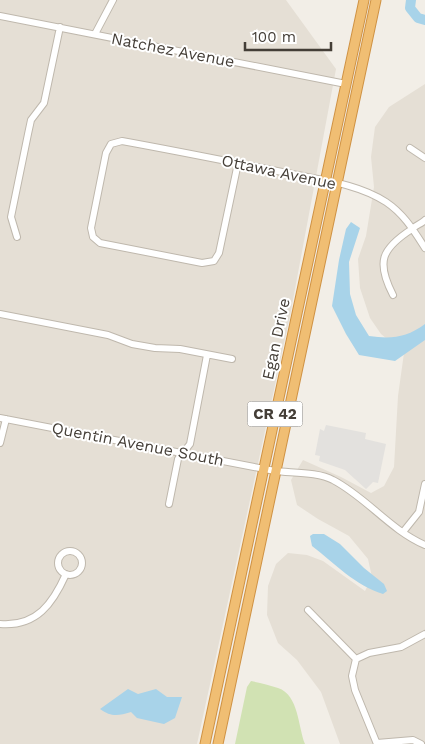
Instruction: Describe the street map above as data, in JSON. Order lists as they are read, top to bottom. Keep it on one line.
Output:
{"streets":{"highway":["Egan Drive","CR 42"],"street":["Natchez Avenue","Ottawa Avenue","Quentin Avenue South"]},"crossings":[["Natchez Avenue","Egan Drive"],["Ottawa Avenue","Egan Drive"],["Egan Drive","Quentin Avenue South"]],"scale_bar":"100 m"}
